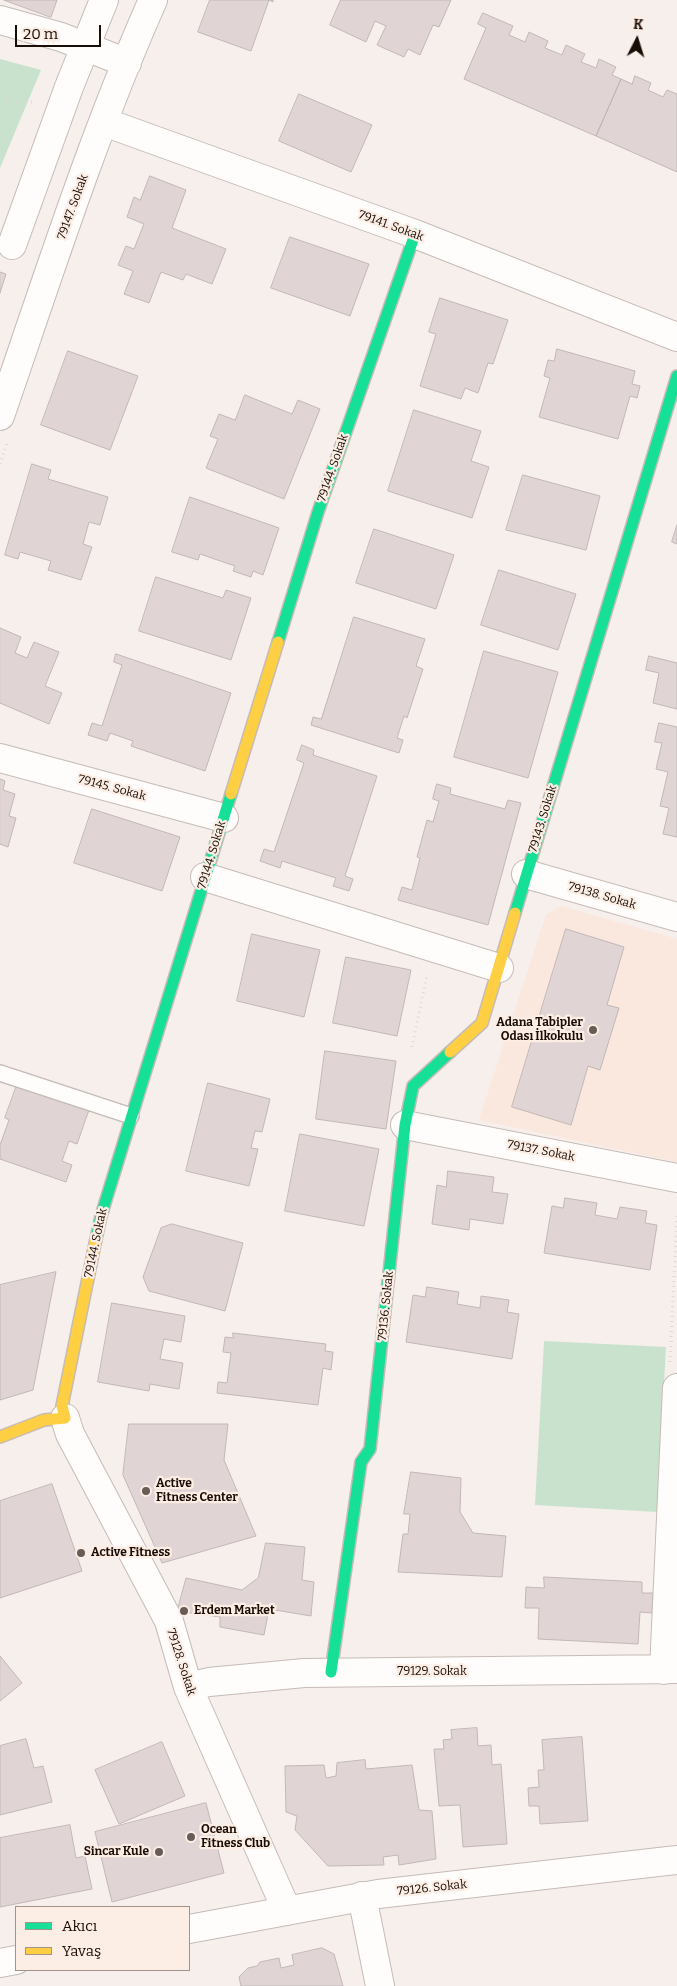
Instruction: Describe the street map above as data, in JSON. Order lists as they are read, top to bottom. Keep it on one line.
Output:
{"streets":{"street":["79147. Sokak","79141. Sokak","79144. Sokak","79145. Sokak","79143. Sokak","79138. Sokak","79137. Sokak","79136. Sokak","79128. Sokak","79129. Sokak","79126. Sokak"]},"crossings":[["79147. Sokak","79141. Sokak"],["79141. Sokak","79144. Sokak"],["79144. Sokak","79145. Sokak"],["79144. Sokak","79128. Sokak"],["79143. Sokak","79138. Sokak"],["79143. Sokak","79136. Sokak"],["79137. Sokak","79136. Sokak"],["79136. Sokak","79129. Sokak"],["79128. Sokak","79129. Sokak"],["79128. Sokak","79126. Sokak"]],"places":["Adana Tabipler Odası İlkokulu","Active Fitness Center","Active Fitness","Erdem Market","Ocean Fitness Club","Sincar Kule"],"legend":["Akıcı","Yavaş"],"scale_bar":"20 m","north":"top"}
